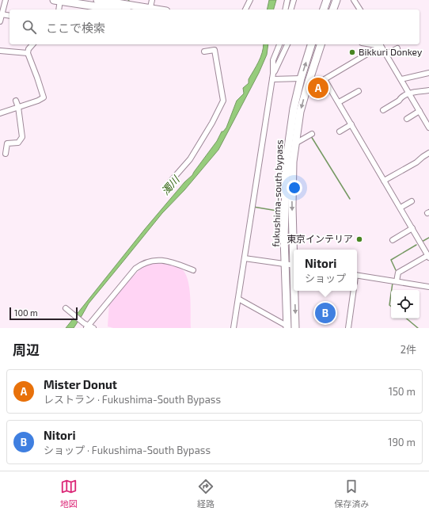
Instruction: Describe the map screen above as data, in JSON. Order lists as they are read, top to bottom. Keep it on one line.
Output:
{"streets":{"highway":["fukushima-south bypass"]},"water":["濁川"],"places":["Bikkuri Donkey","東京インテリア"],"scale_bar":"100 m","page":{"search":"ここで検索","pins":["A","B"],"popup":["Nitori","ショップ"],"scale":"100 m","heading":["周辺","2件"],"list":[{"mark":"A","name":"Mister Donut","note":"レストラン · Fukushima-South Bypass","value":"150 m"},{"mark":"B","name":"Nitori","note":"ショップ · Fukushima-South Bypass","value":"190 m"}],"nav":["地図","経路","保存済み"]}}
